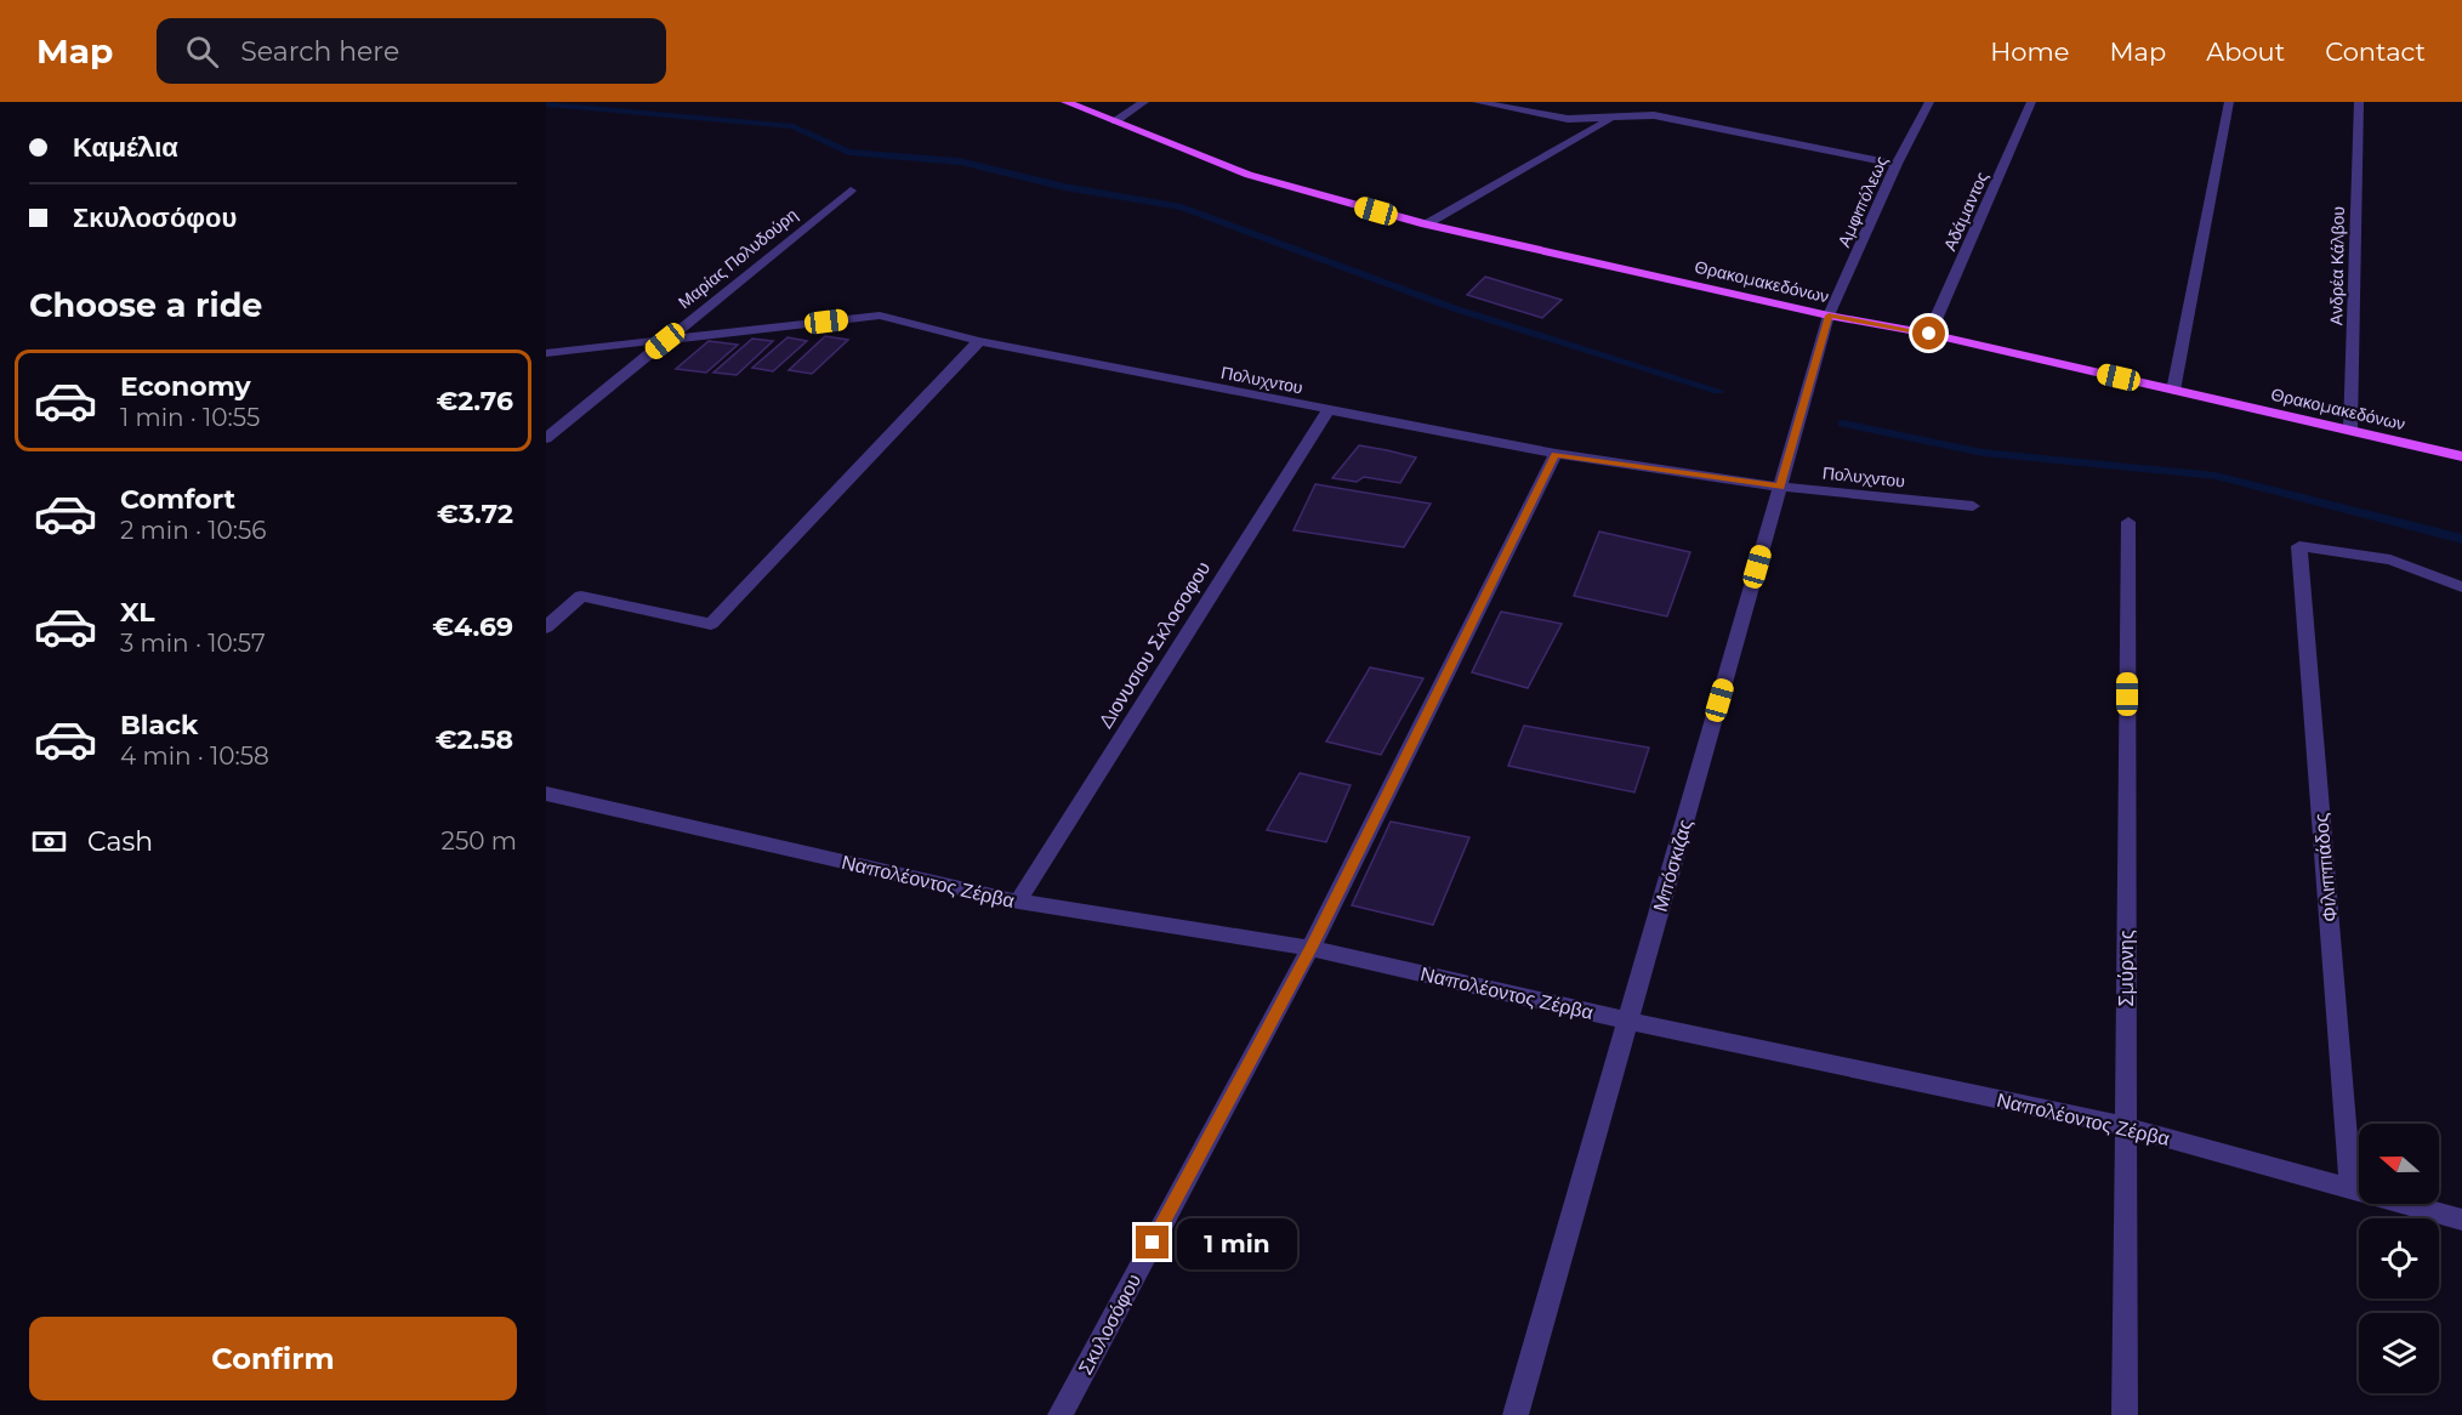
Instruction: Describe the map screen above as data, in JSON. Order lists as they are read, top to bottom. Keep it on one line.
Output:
{"streets":{"main road":["Θρακομακεδόνων"],"street":["Αμφιπόλεως","Αδάμαντος","Μαρίας Πολυδούρη","Ανδρέα Κάλβου","Πολυχντου","Διονυσιου Σκλοσοφου","Μπόσκιζας","Φιλιππιάδος","Ναπολέοντος Ζέρβα","Σμύρνης","Σκυλοσόφου"]},"crossings":[["Αμφιπόλεως","Θρακομακεδόνων"],["Αμφιπόλεως","Μπόσκιζας"],["Αδάμαντος","Θρακομακεδόνων"],["Μαρίας Πολυδούρη","Πολυχντου"],["Ανδρέα Κάλβου","Θρακομακεδόνων"],["Θρακομακεδόνων","Μπόσκιζας"],["Πολυχντου","Διονυσιου Σκλοσοφου"],["Πολυχντου","Μπόσκιζας"],["Πολυχντου","Σκυλοσόφου"],["Διονυσιου Σκλοσοφου","Ναπολέοντος Ζέρβα"],["Μπόσκιζας","Ναπολέοντος Ζέρβα"],["Φιλιππιάδος","Ναπολέοντος Ζέρβα"],["Ναπολέοντος Ζέρβα","Σμύρνης"],["Ναπολέοντος Ζέρβα","Σκυλοσόφου"]],"north":"left","page":{"header":"Map","search":"Search here","nav":["Home","Map","About","Contact"],"banner":["Καμέλια","Σκυλοσόφου"],"heading":"Choose a ride","list":[{"name":"Economy","note":"1 min · 10:55","value":"€2.76"},{"name":"Comfort","note":"2 min · 10:56","value":"€3.72"},{"name":"XL","note":"3 min · 10:57","value":"€4.69"},{"name":"Black","note":"4 min · 10:58","value":"€2.58"}],"pay":["Cash","250 m"],"bubble":"1 min","buttons":"Confirm"}}
